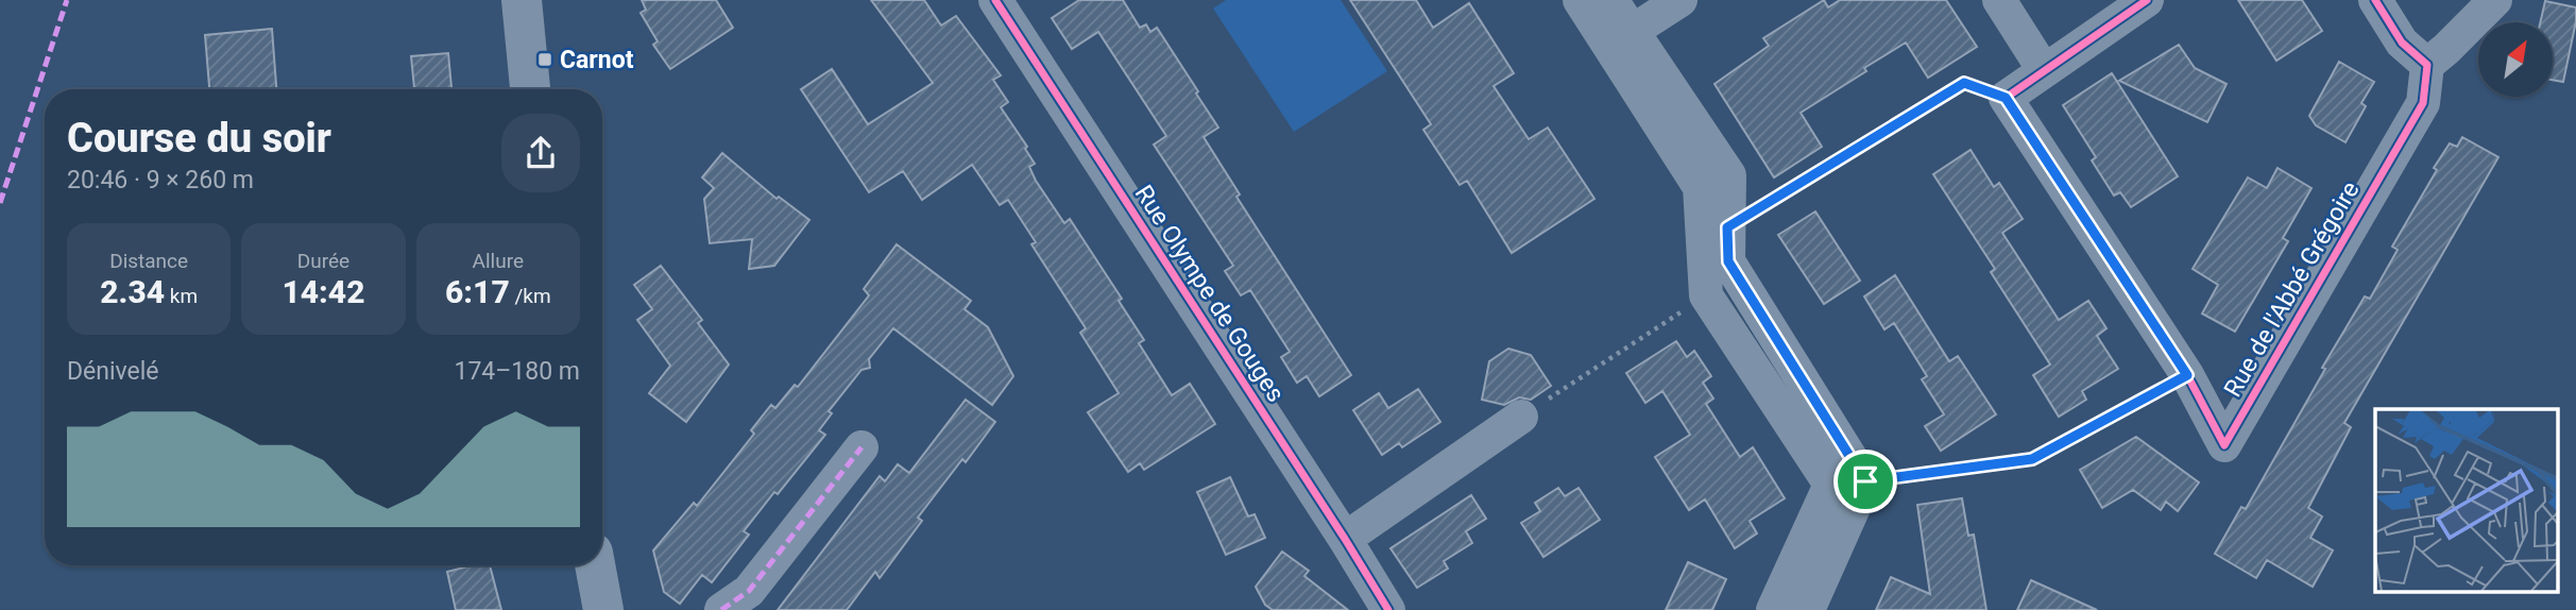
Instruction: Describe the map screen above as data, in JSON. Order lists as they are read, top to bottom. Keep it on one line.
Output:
{"streets":{"street":["Rue de l'Abbé Grégoire","Rue Olympe de Gouges"]},"places":{"transit":["Carnot"]},"north":"top right","page":{"heading":["Course du soir","20:46 · 9 × 260 m"],"stats":[["Distance","2.34 km"],["Durée","14:42"],["Allure","6:17 /km"]],"chart":["Dénivelé","174–180 m"]}}
